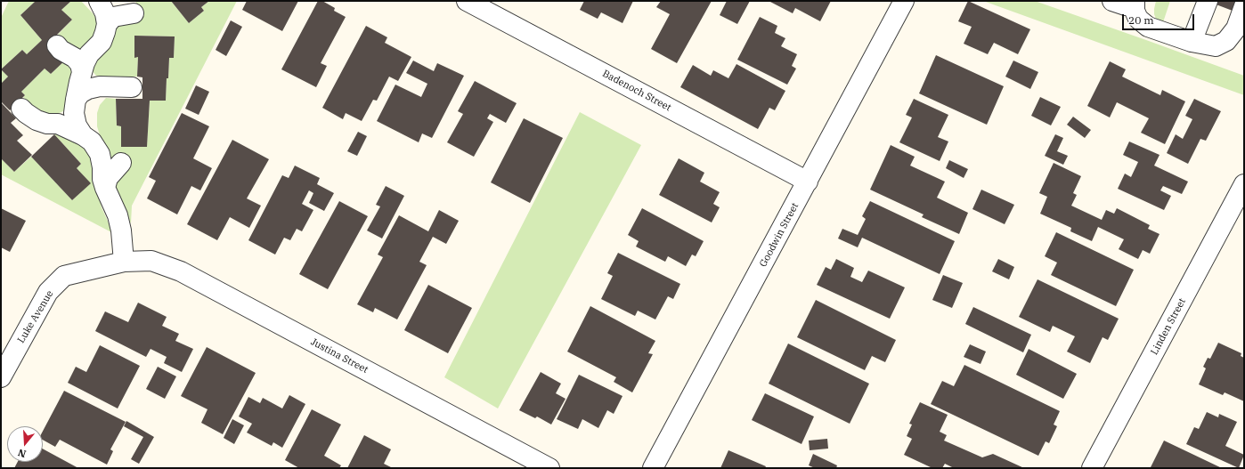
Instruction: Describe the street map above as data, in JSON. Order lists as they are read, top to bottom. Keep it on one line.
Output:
{"streets":{"street":["Badenoch Street","Goodwin Street","Luke Avenue","Linden Street","Justina Street"]},"crossings":[["Badenoch Street","Goodwin Street"],["Luke Avenue","Justina Street"]],"scale_bar":"20 m","north":"bottom"}
